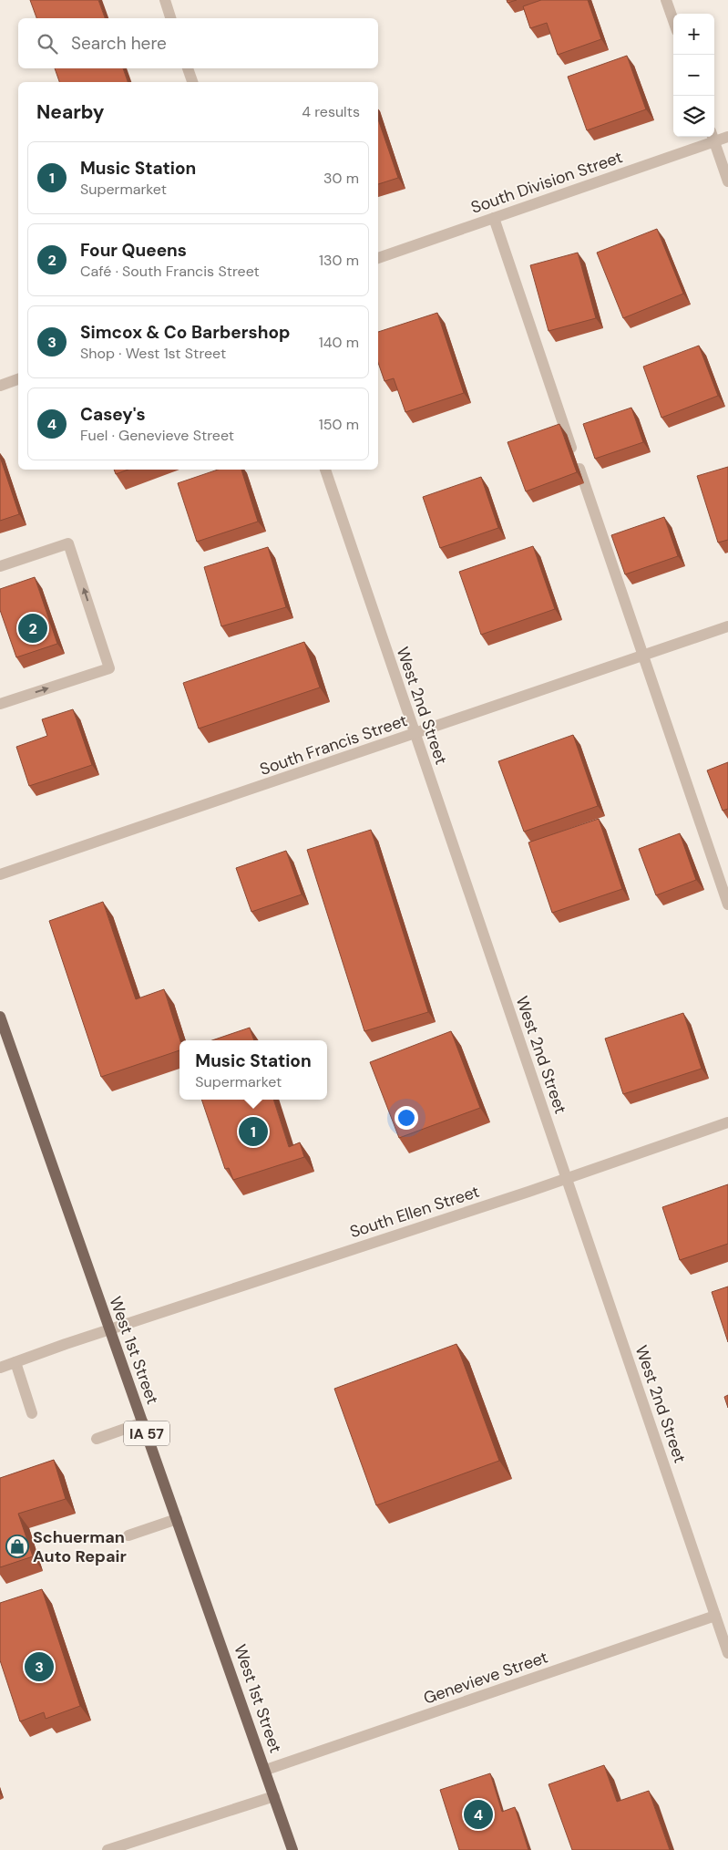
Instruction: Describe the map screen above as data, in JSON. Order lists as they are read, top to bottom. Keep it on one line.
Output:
{"streets":{"main road":["West 1st Street","IA 57"],"street":["South Division Street","West 2nd Street","South Francis Street","South Ellen Street","Genevieve Street"]},"crossings":[["West 2nd Street","South Francis Street"],["West 2nd Street","South Ellen Street"],["West 2nd Street","Genevieve Street"],["South Ellen Street","West 1st Street"],["West 1st Street","Genevieve Street"]],"places":{"shop":["Schuerman Auto Repair"]},"page":{"map_buttons":["+","−"],"search":"Search here","heading":["Nearby","4 results"],"list":[{"mark":"1","name":"Music Station","note":"Supermarket","value":"30 m"},{"mark":"2","name":"Four Queens","note":"Café · South Francis Street","value":"130 m"},{"mark":"3","name":"Simcox & Co Barbershop","note":"Shop · West 1st Street","value":"140 m"},{"mark":"4","name":"Casey's","note":"Fuel · Genevieve Street","value":"150 m"}],"pins":["2","1","3","4"],"popup":["Music Station","Supermarket"]}}
